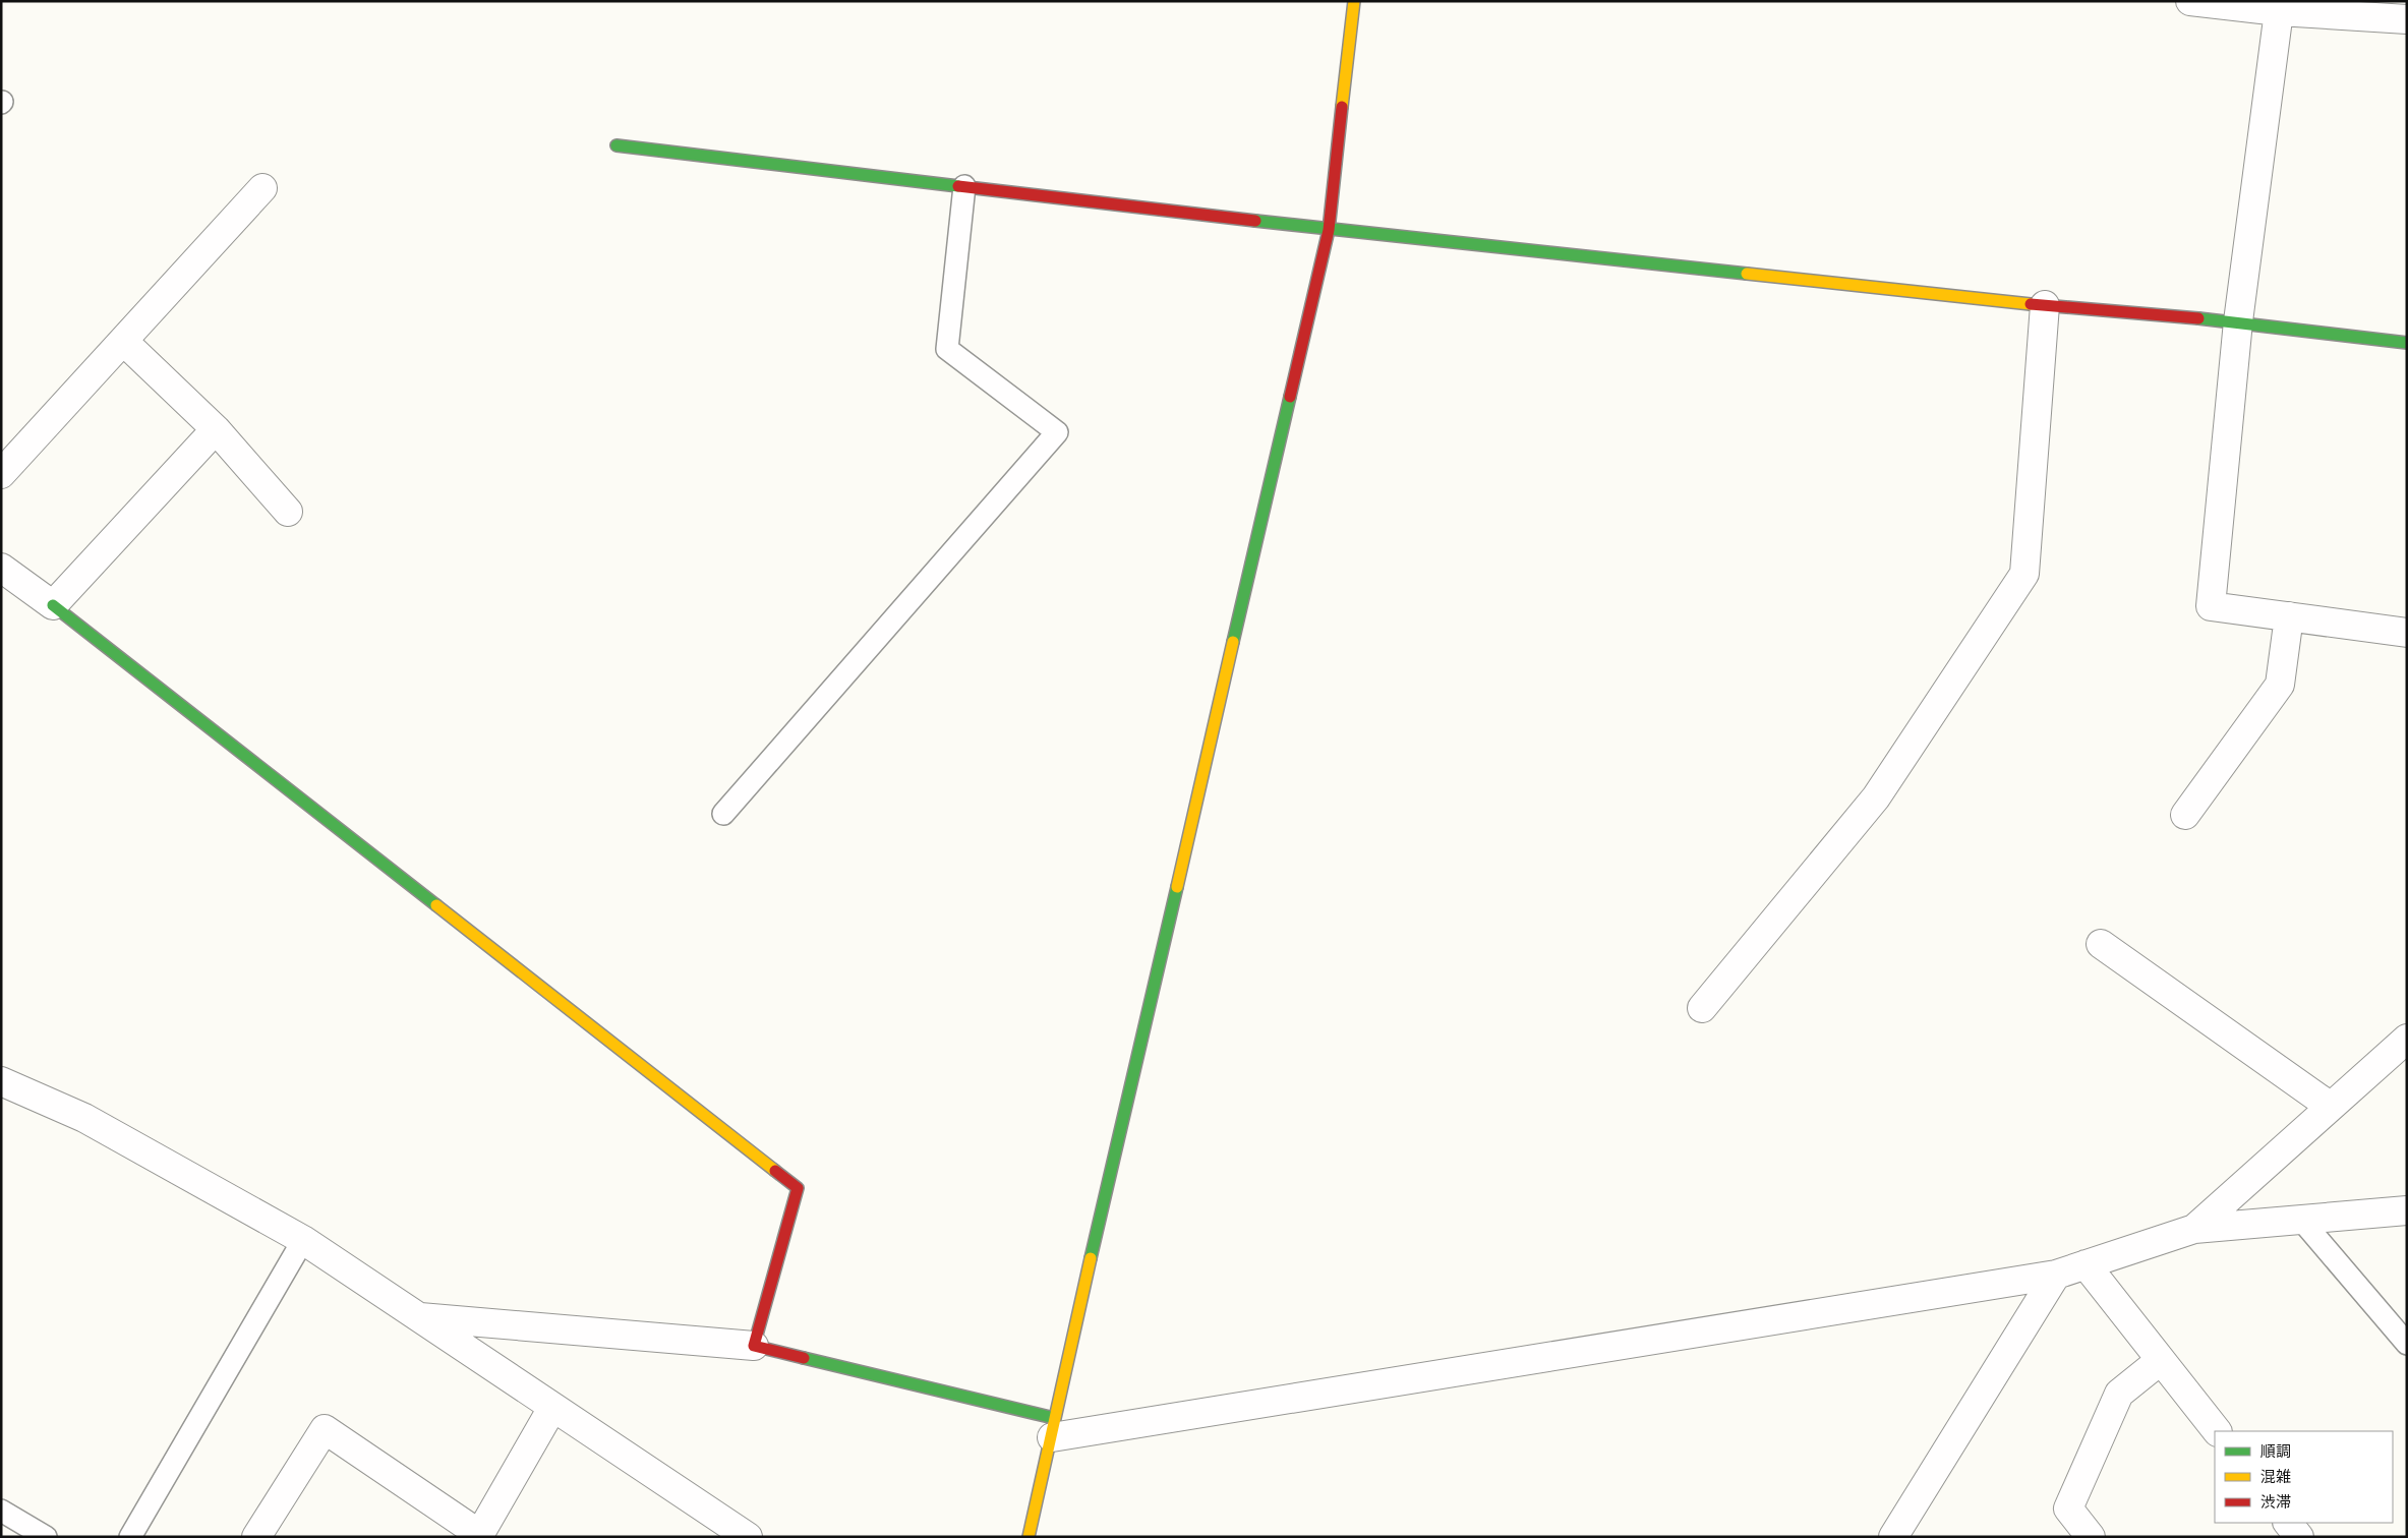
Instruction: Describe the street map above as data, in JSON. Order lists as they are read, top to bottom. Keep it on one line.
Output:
{"legend":["順調","混雑","渋滞"]}
